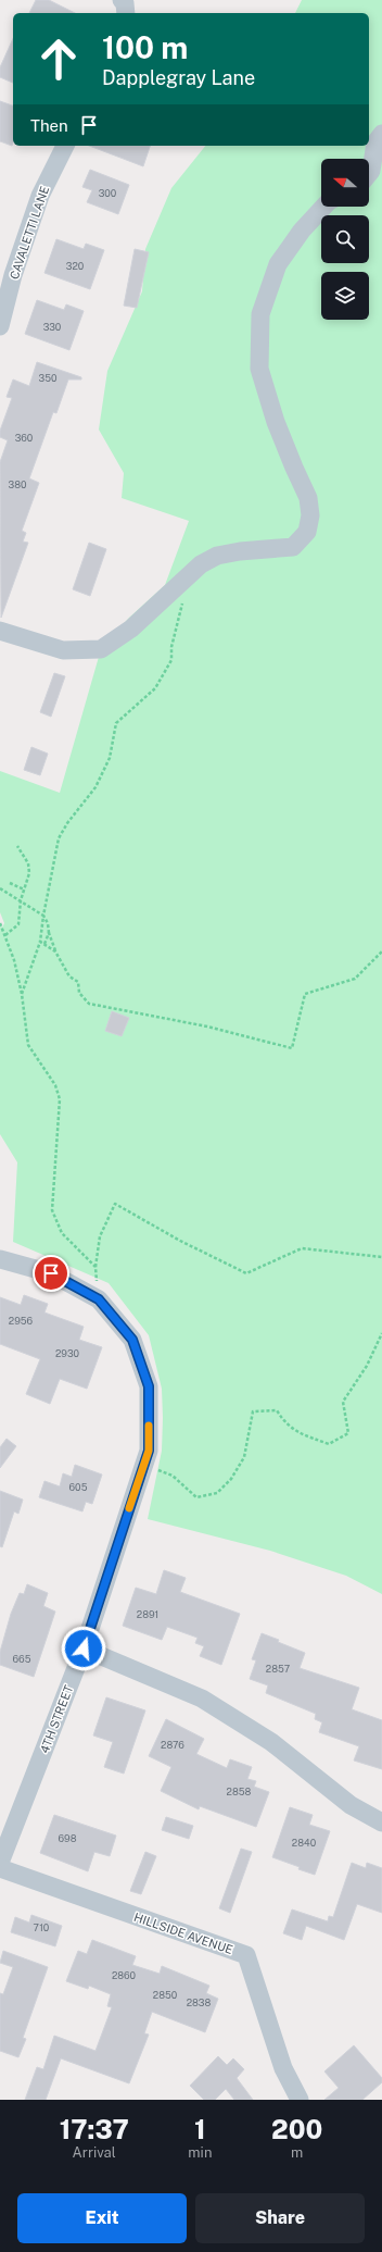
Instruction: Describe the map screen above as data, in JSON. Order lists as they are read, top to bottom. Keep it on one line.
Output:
{"streets":{"street":["CAVALETTI LANE","4TH STREET","HILLSIDE AVENUE"]},"house_numbers":["300","320","330","350","360","380","2956","2930","605","2891","665","2857","2876","2858","698","2840","710","2860","2850","2838"],"north":"left","page":{"turn":["100 m","Dapplegray Lane"],"then":"Then","eta":["17:37","Arrival","1","min","200","m"],"buttons":["Exit","Share"]}}
